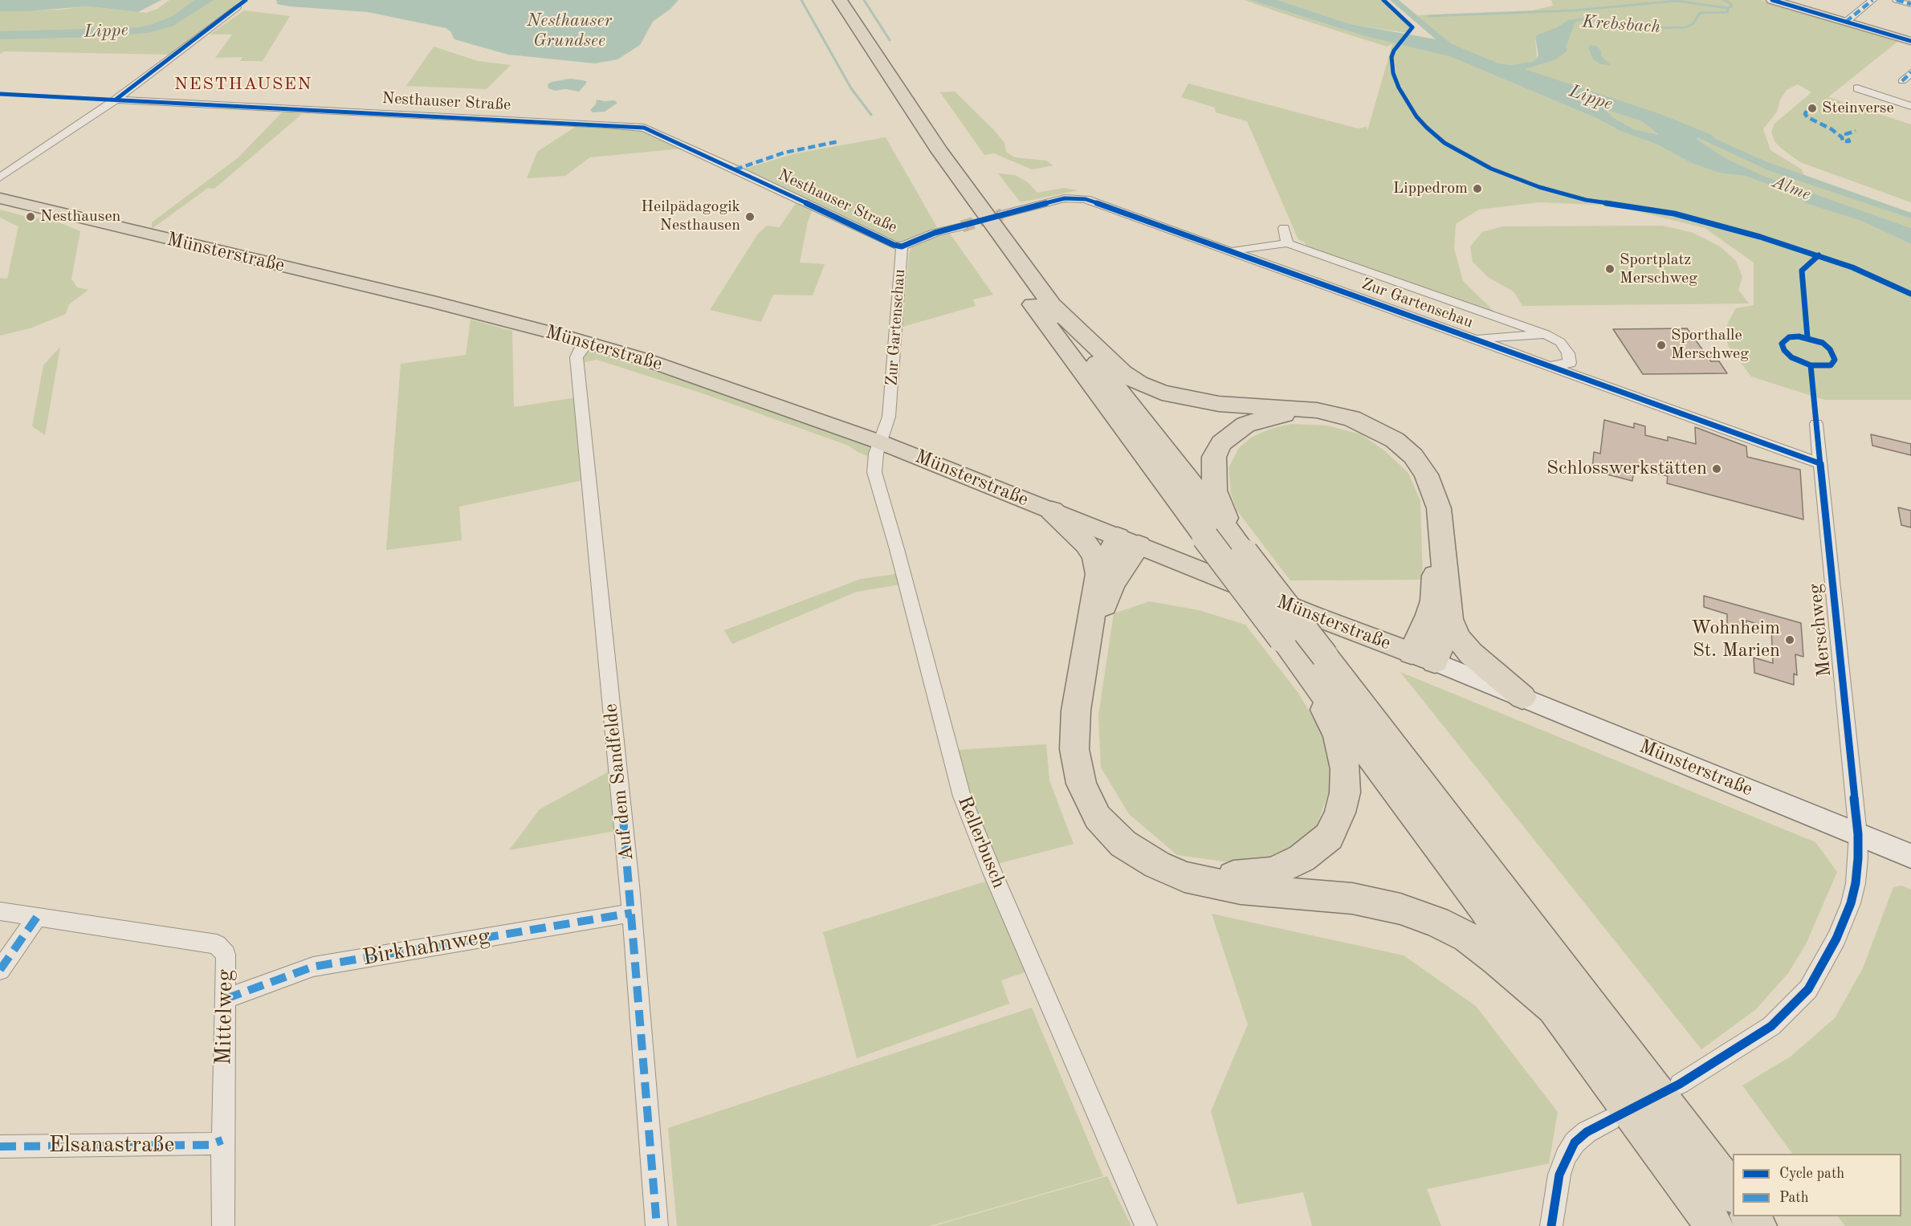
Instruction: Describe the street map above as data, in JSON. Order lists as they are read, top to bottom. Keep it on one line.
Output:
{"streets":{"main road":["Münsterstraße"],"street":["Nesthauser Straße","Zur Gartenschau","Merschweg","Auf dem Sandfelde","Rellerbusch","Birkhahnweg","Mittelweg","Elsanastraße"]},"crossings":[["Nesthauser Straße","Zur Gartenschau"],["Münsterstraße","Zur Gartenschau"],["Münsterstraße","Merschweg"],["Münsterstraße","Auf dem Sandfelde"],["Münsterstraße","Rellerbusch"],["Zur Gartenschau","Merschweg"],["Zur Gartenschau","Rellerbusch"],["Auf dem Sandfelde","Birkhahnweg"],["Birkhahnweg","Mittelweg"],["Mittelweg","Elsanastraße"]],"districts":["NESTHAUSEN"],"water":["Nesthauser Grundsee","Krebsbach","Lippe","Alme"],"places":["Steinverse","Lippedrom","Nesthausen","Heilpädagogik Nesthausen","Sportplatz Merschweg","Sporthalle Merschweg","Schlosswerkstätten","Wohnheim St. Marien"],"legend":["Cycle path","Path"]}
